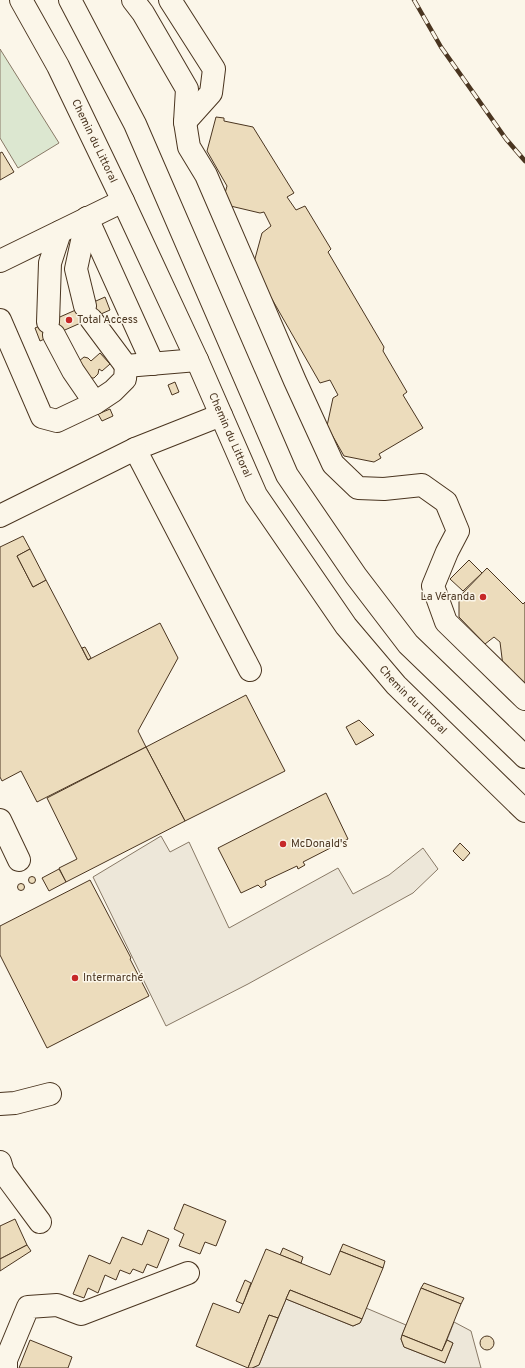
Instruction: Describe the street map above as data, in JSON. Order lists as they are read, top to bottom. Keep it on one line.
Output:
{"streets":{"main road":["Chemin du Littoral"]},"places":["Total Access","La Véranda","McDonald's","Intermarché"]}
